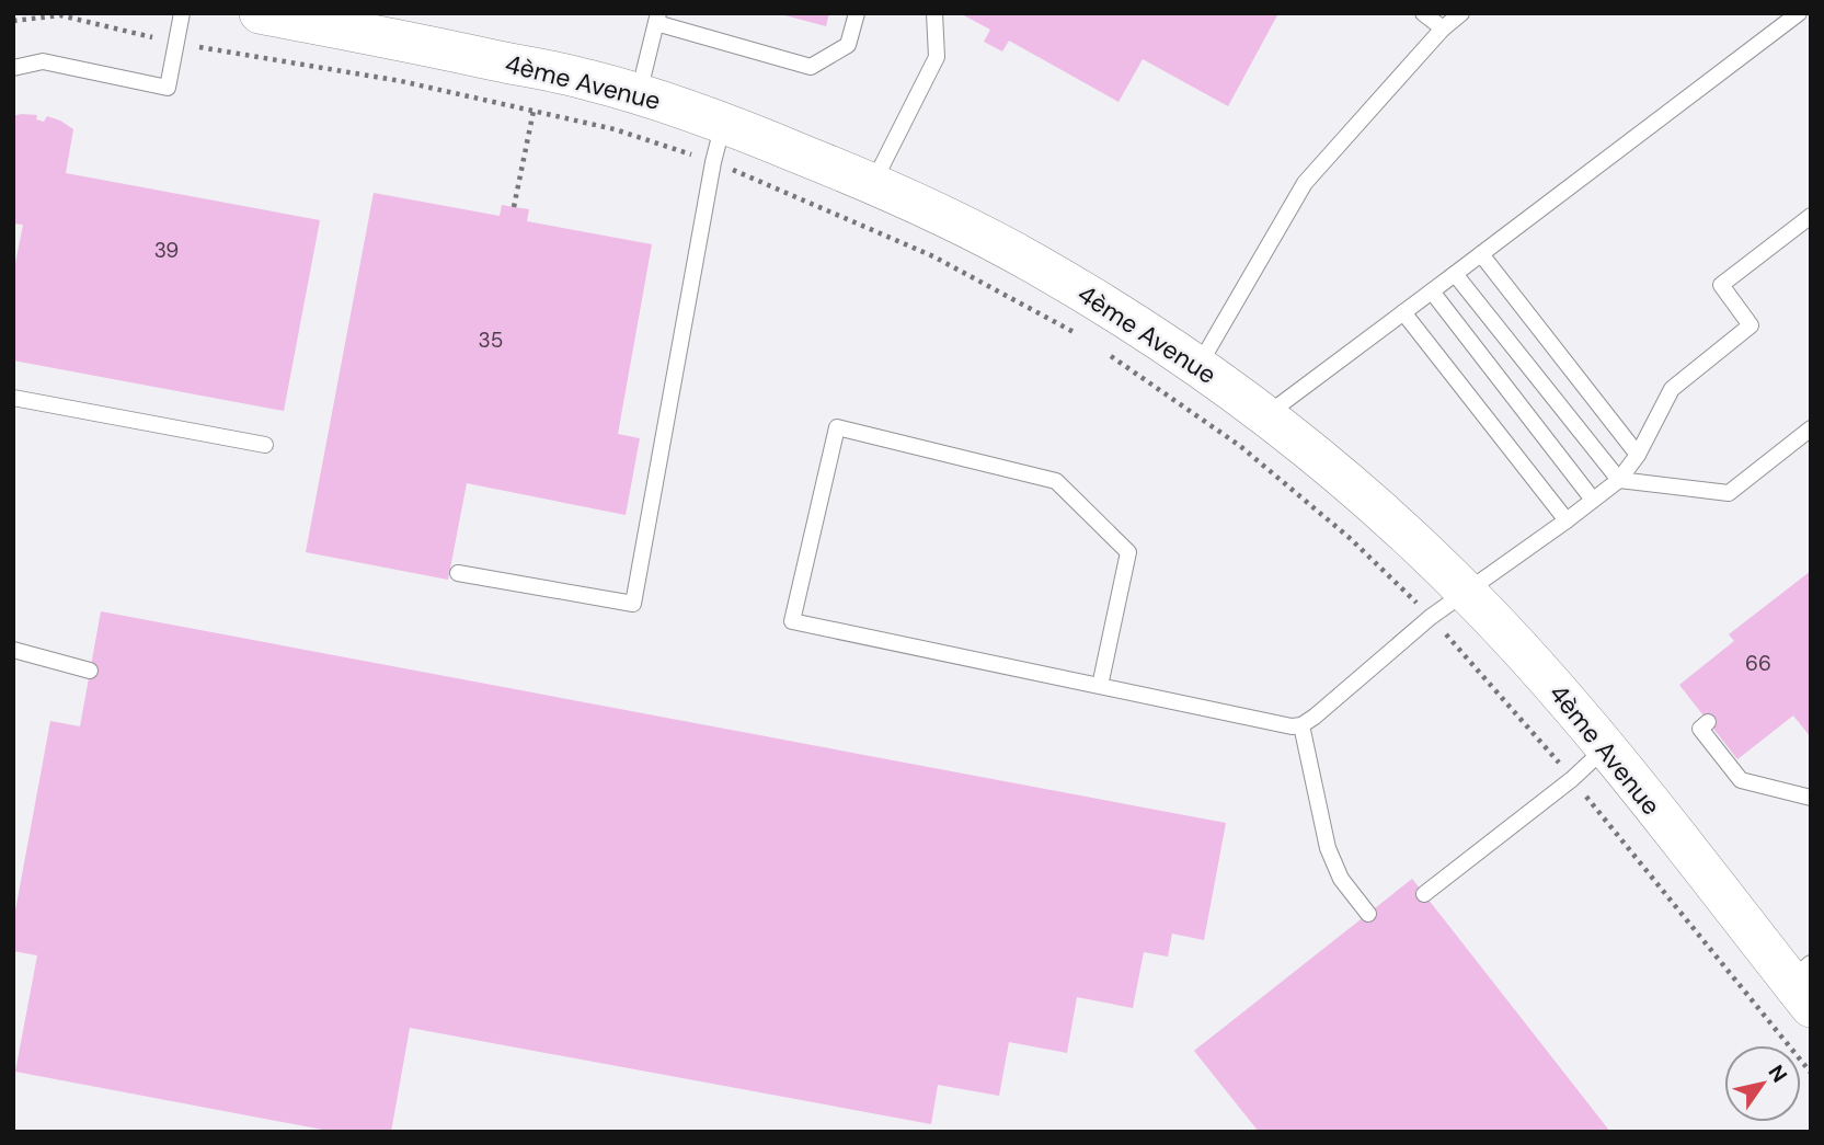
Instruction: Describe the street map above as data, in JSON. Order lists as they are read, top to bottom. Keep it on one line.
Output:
{"streets":{"street":["4ème Avenue"]},"house_numbers":["39","35","66"],"north":"top right"}
